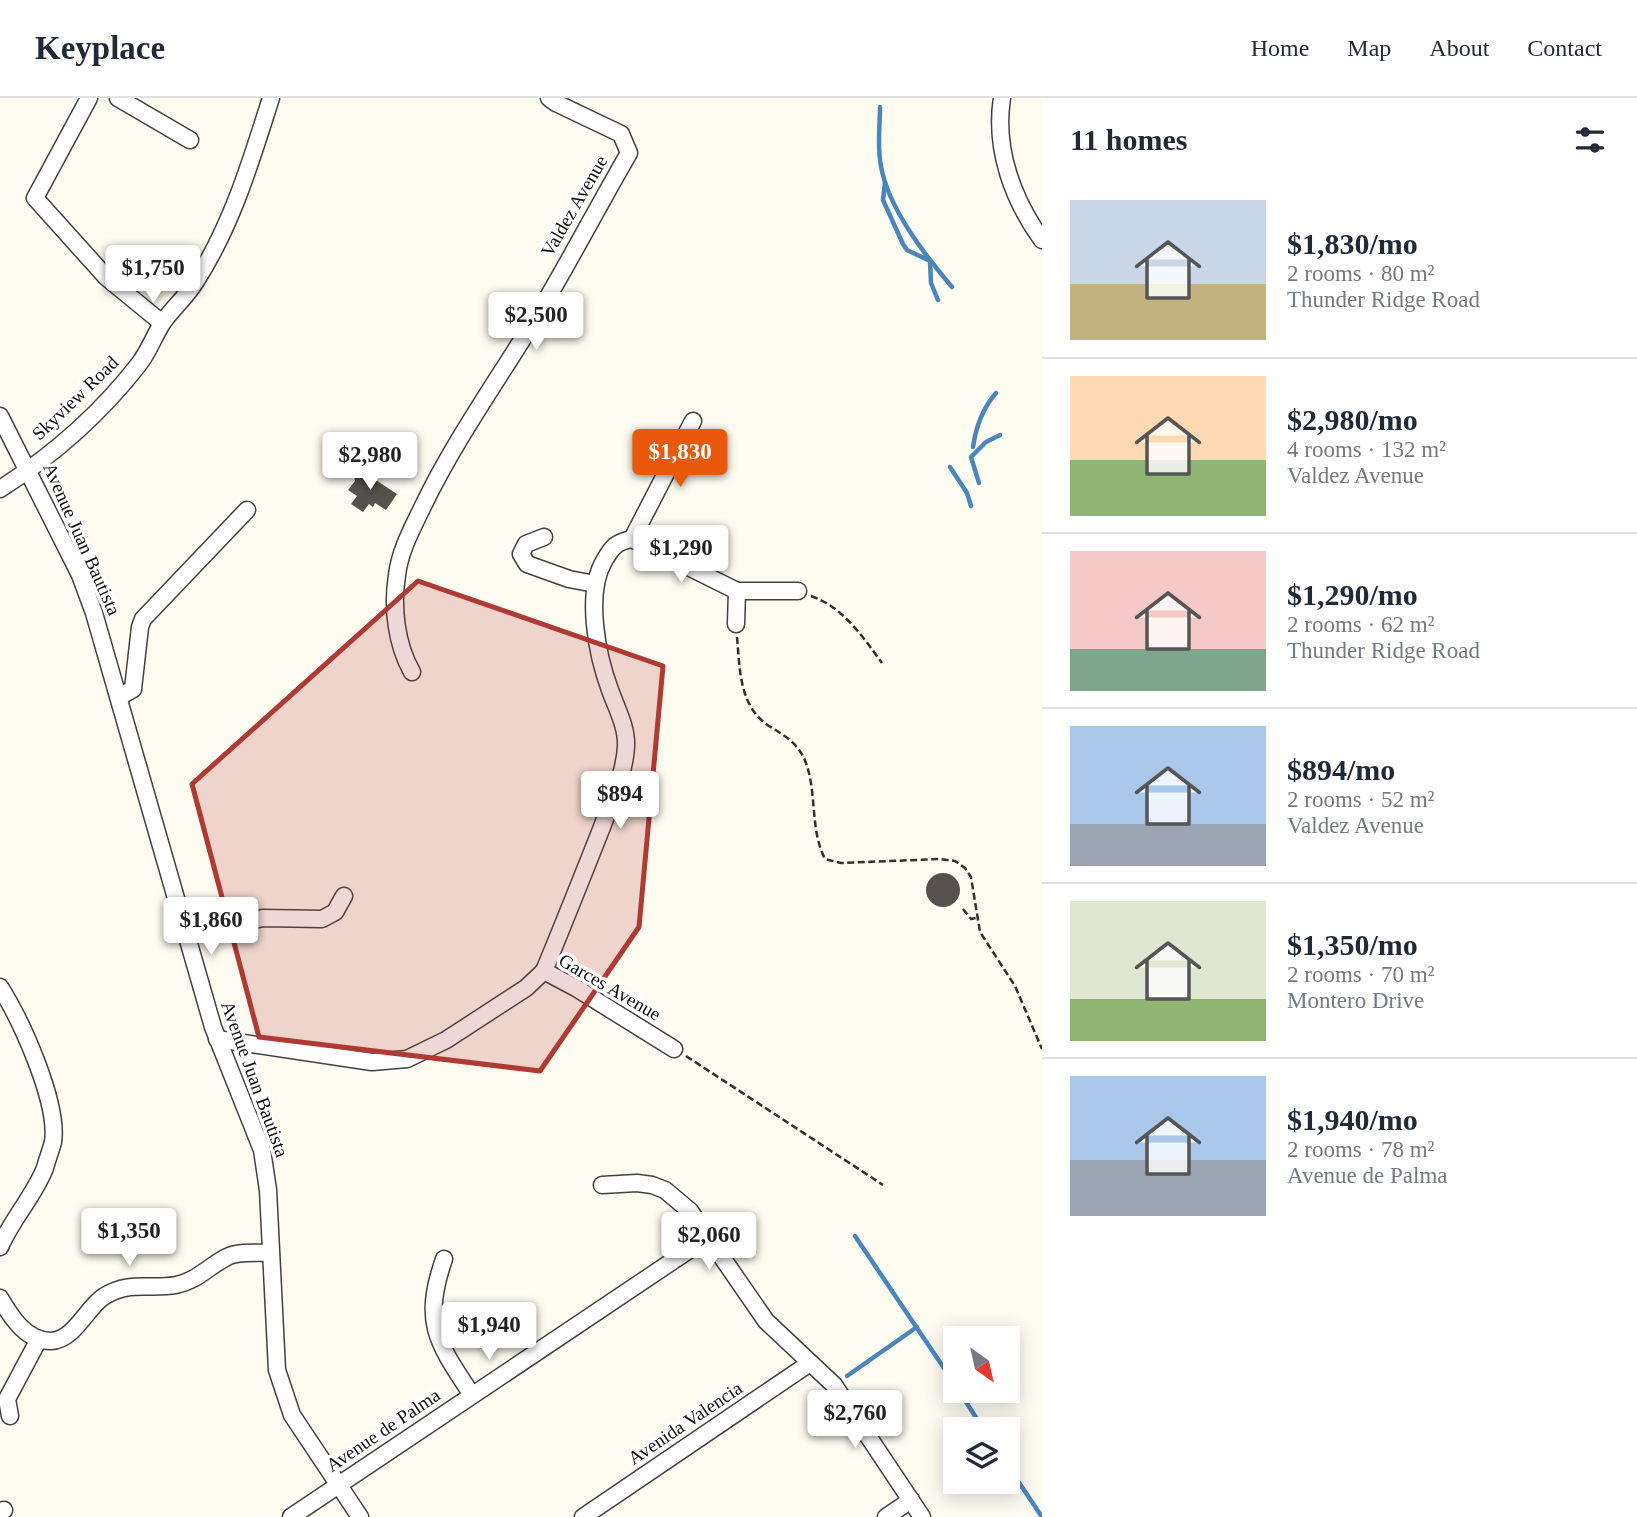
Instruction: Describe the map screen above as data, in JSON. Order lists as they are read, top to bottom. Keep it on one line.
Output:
{"streets":{"street":["Valdez Avenue","Skyview Road","Avenue Juan Bautista","Garces Avenue","Avenida Valencia","Avenue de Palma"]},"crossings":[["Skyview Road","Avenue Juan Bautista"],["Avenue Juan Bautista","Garces Avenue"],["Avenue Juan Bautista","Avenue de Palma"]],"north":"bottom right","page":{"header":"Keyplace","nav":["Home","Map","About","Contact"],"heading":"11 homes","list":[{"name":"$1,830/mo","note":"2 rooms · 80 m² · Thunder Ridge Road"},{"name":"$2,980/mo","note":"4 rooms · 132 m² · Valdez Avenue"},{"name":"$1,290/mo","note":"2 rooms · 62 m² · Thunder Ridge Road"},{"name":"$894/mo","note":"2 rooms · 52 m² · Valdez Avenue"},{"name":"$1,350/mo","note":"2 rooms · 70 m² · Montero Drive"},{"name":"$1,940/mo","note":"2 rooms · 78 m² · Avenue de Palma"}],"price":["$1,750","$2,500","$1,830","$2,980","$1,290","$894","$1,860","$1,350","$2,060","$1,940","$2,760"]}}
